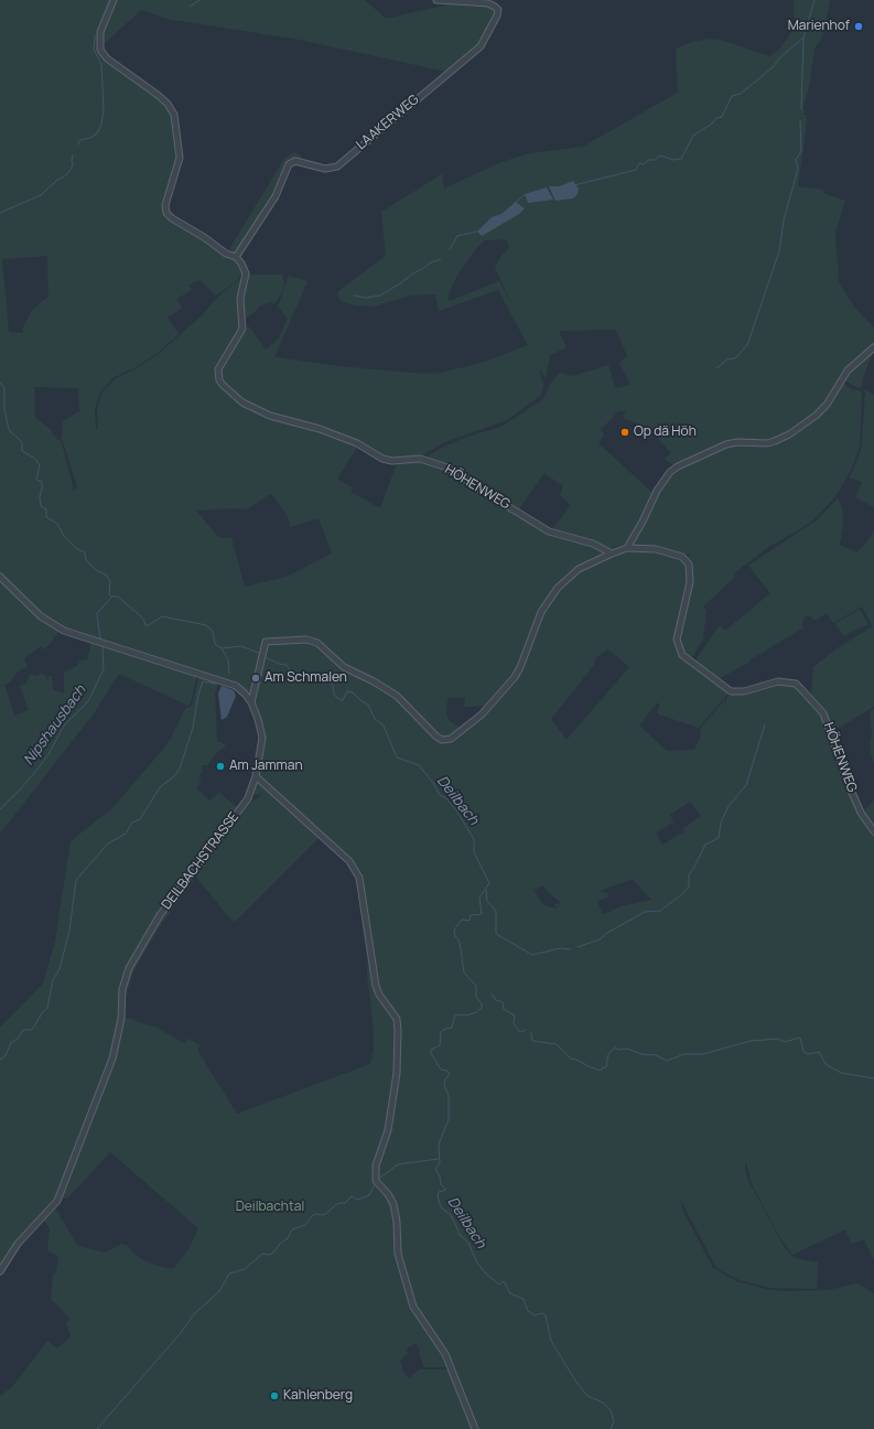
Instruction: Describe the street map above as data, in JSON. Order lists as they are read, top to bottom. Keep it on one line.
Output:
{"streets":{"street":["LAAKERWEG","HÖHENWEG","DEILBACHSTRASSE"]},"crossings":[["LAAKERWEG","HÖHENWEG"]],"water":["Nipshausbach","Deilbach"],"parks":["Deilbachtal"],"places":["Marienhof","Op dä Höh","Am Schmalen","Am Jamman","Kahlenberg"]}
